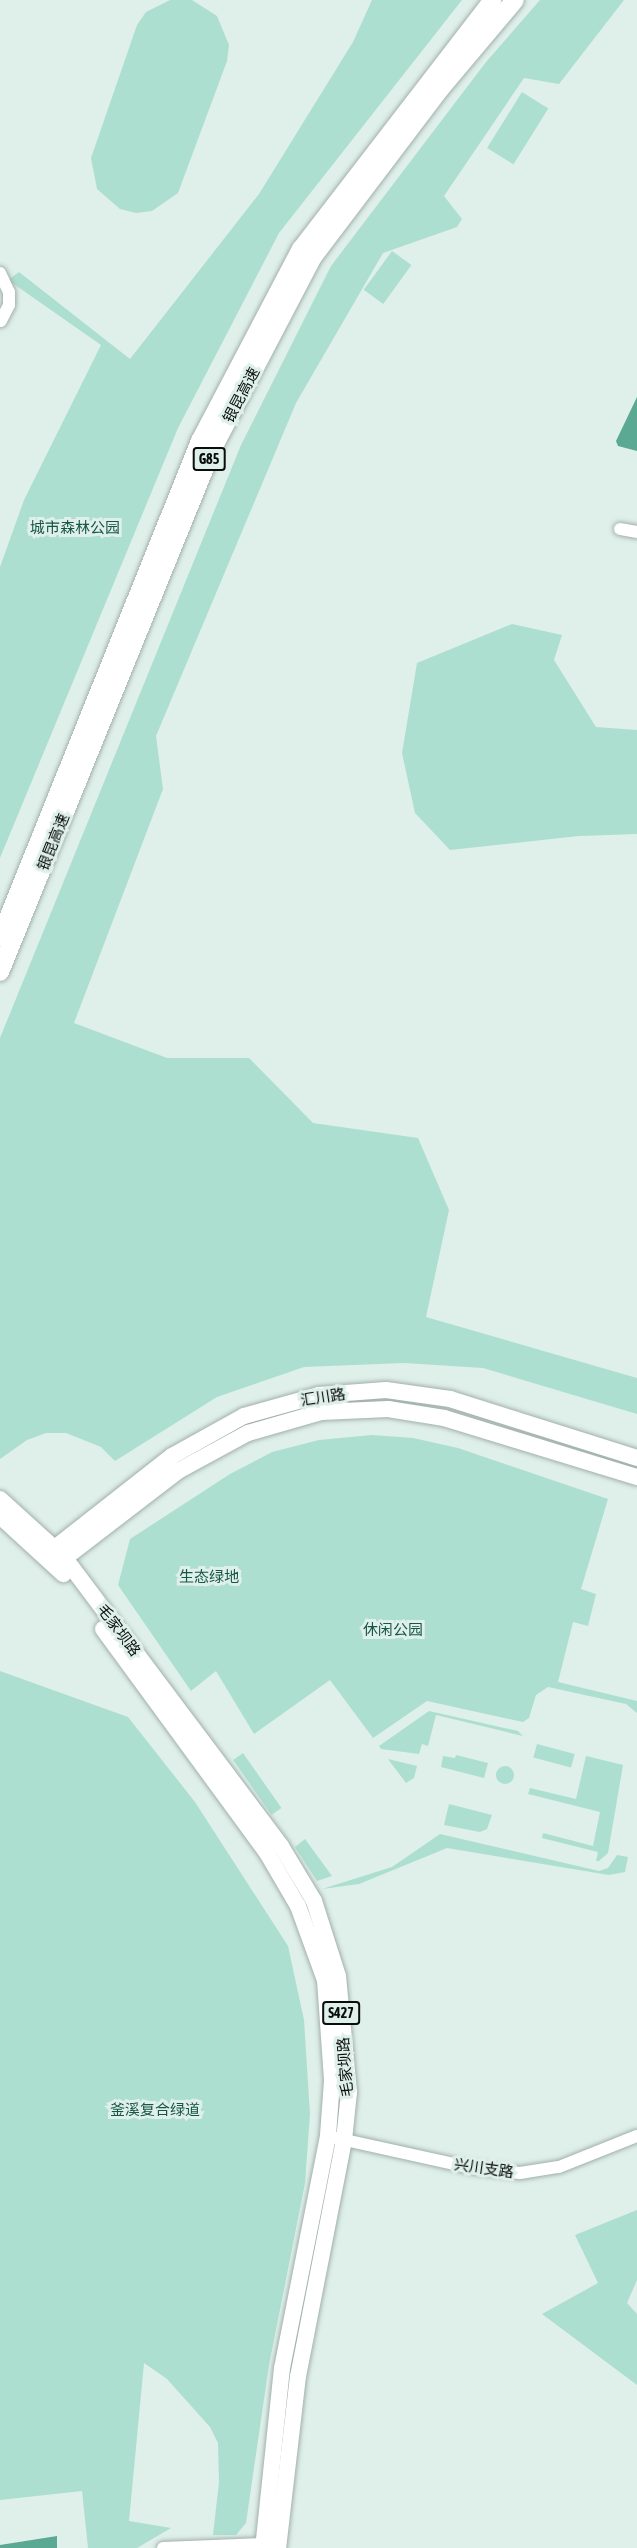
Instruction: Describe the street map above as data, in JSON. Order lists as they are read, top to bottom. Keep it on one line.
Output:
{"streets":{"highway":["银昆高速","G85"],"main road":["汇川路","毛家坝路","S427"],"street":["兴川支路"]},"crossings":[["汇川路","毛家坝路"],["汇川路","S427"],["毛家坝路","S427"],["毛家坝路","兴川支路"]],"parks":["城市森林公园","生态绿地","休闲公园","釜溪复合绿道"]}
